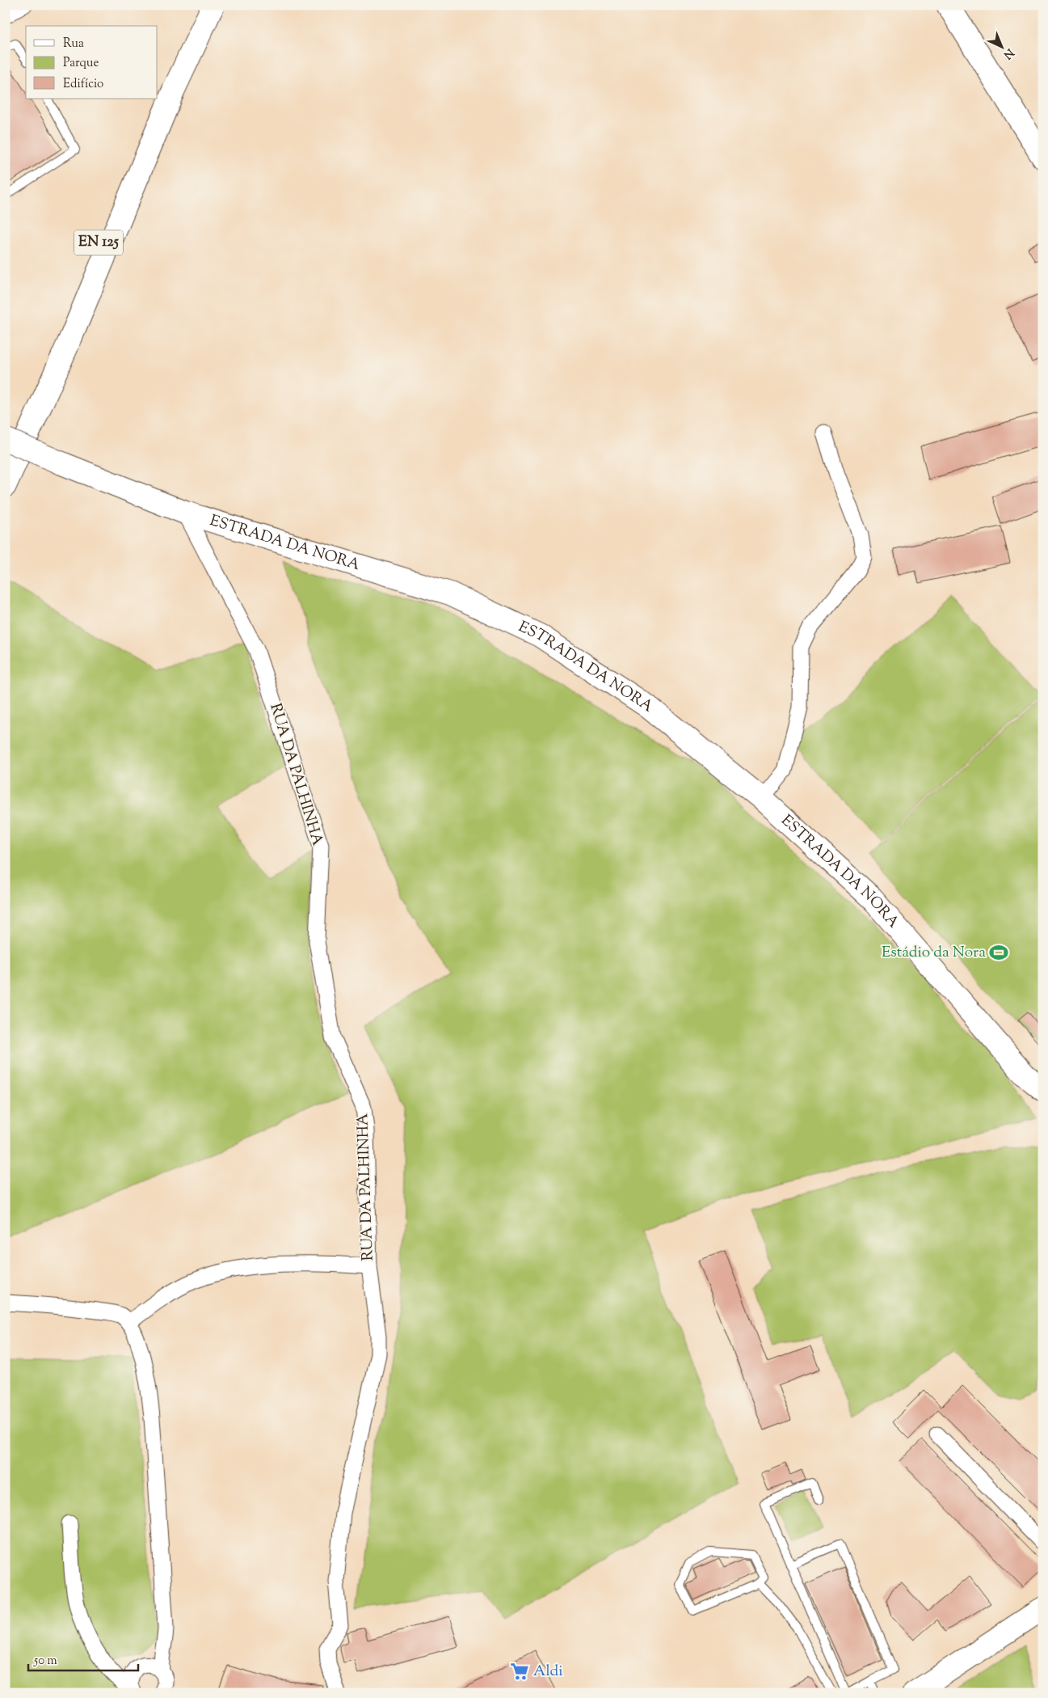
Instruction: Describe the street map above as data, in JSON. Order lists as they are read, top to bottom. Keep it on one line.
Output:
{"streets":{"main road":["EN 125","ESTRADA DA NORA"],"street":["RUA DA PALHINHA"]},"crossings":[["ESTRADA DA NORA","RUA DA PALHINHA"]],"places":{"sports":["Estádio da Nora"],"supermarket":["Aldi"]},"legend":["Rua","Parque","Edifício"],"scale_bar":"50 m","north":"bottom right"}
